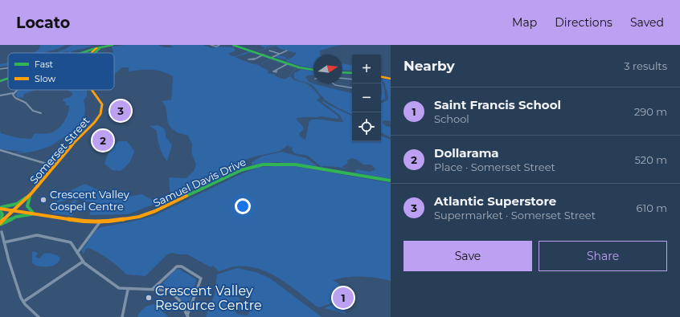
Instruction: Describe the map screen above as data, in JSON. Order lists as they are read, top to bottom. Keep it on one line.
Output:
{"streets":{"main road":["Somerset Street","Samuel Davis Drive"]},"crossings":[["Somerset Street","Samuel Davis Drive"]],"places":["Crescent Valley Gospel Centre","Crescent Valley Resource Centre"],"legend":["Fast","Slow"],"north":"right","page":{"header":"Locato","nav":["Map","Directions","Saved"],"heading":["Nearby","3 results"],"map_buttons":["+","−"],"list":[{"mark":"1","name":"Saint Francis School","note":"School","value":"290 m"},{"mark":"2","name":"Dollarama","note":"Place · Somerset Street","value":"520 m"},{"mark":"3","name":"Atlantic Superstore","note":"Supermarket · Somerset Street","value":"610 m"}],"pins":["3","2","1"],"buttons":["Save","Share"]}}
